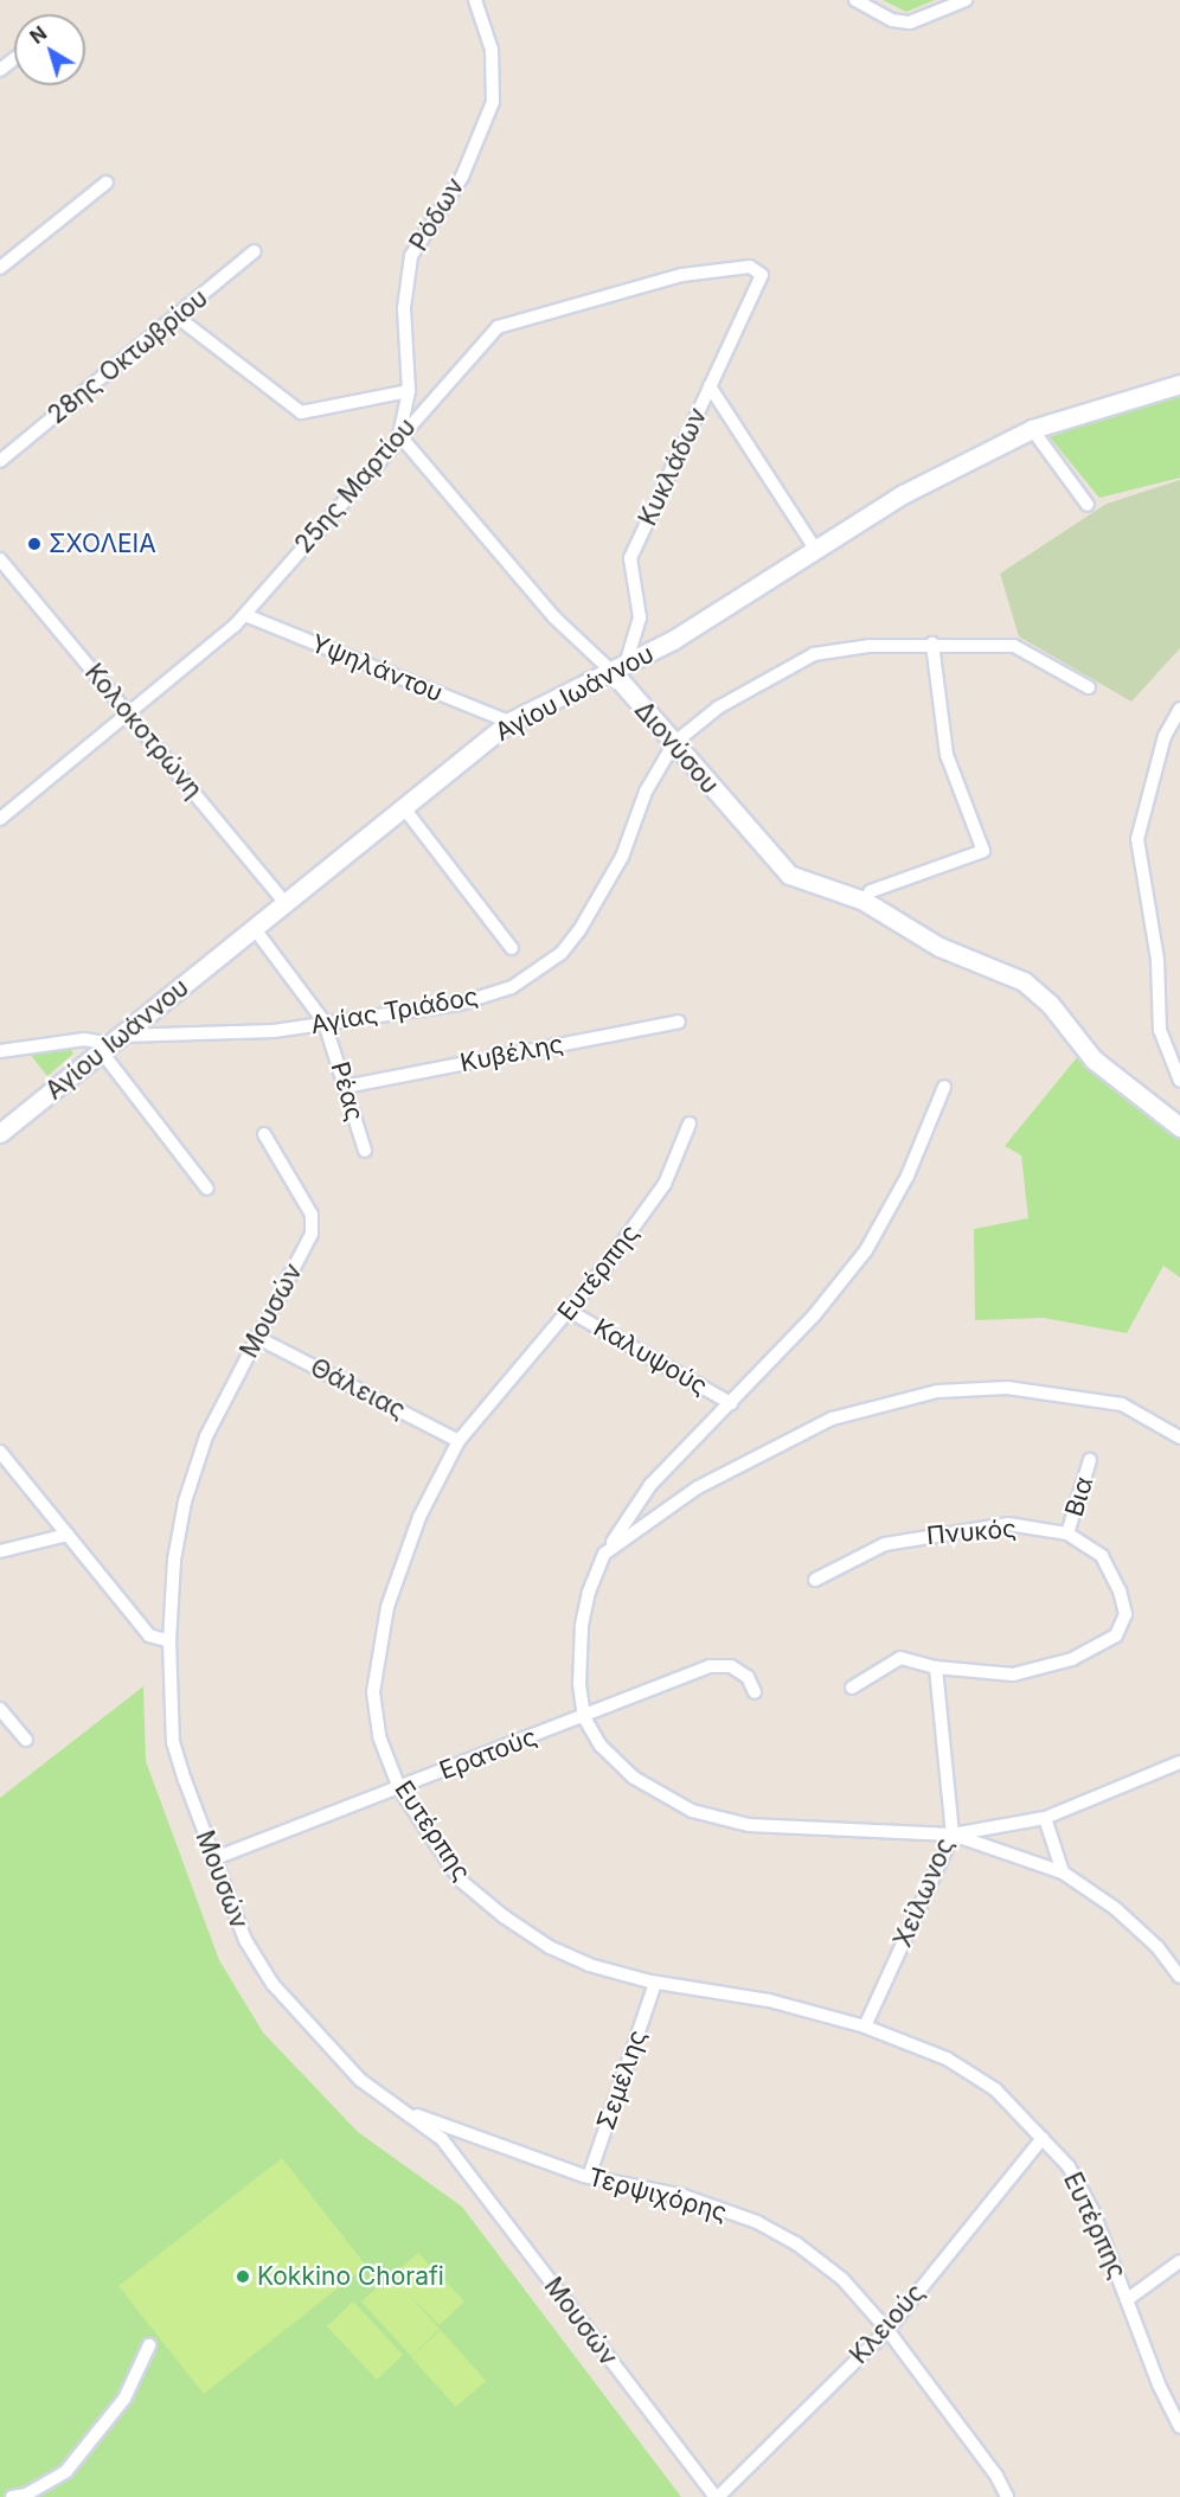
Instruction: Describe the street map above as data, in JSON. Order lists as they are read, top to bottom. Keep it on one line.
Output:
{"streets":{"street":["Ρόδων","28ης Οκτωβρίου","Κυκλάδων","25ης Μαρτίου","Υψηλάντου","Αγίου Ιωάννου","Κολοκοτρώνη","Διονύσου","Αγίας Τριάδος","Κυβέλης","Ρέας","Ευτέρπης","Μουσών","Καλυψούς","Θάλειας","Βια","Πνυκός","Ερατούς","Χείλωνος","Σεμέλης","Τερψιχόρης","Κλειούς"]},"crossings":[["Ρόδων","25ης Μαρτίου"],["Ρόδων","Διονύσου"],["Κυκλάδων","25ης Μαρτίου"],["Κυκλάδων","Αγίου Ιωάννου"],["Κυκλάδων","Διονύσου"],["25ης Μαρτίου","Υψηλάντου"],["25ης Μαρτίου","Κολοκοτρώνη"],["25ης Μαρτίου","Διονύσου"],["Υψηλάντου","Αγίου Ιωάννου"],["Αγίου Ιωάννου","Κολοκοτρώνη"],["Αγίου Ιωάννου","Διονύσου"],["Αγίου Ιωάννου","Αγίας Τριάδος"],["Αγίου Ιωάννου","Ρέας"],["Διονύσου","Αγίας Τριάδος"],["Αγίας Τριάδος","Ρέας"],["Κυβέλης","Ρέας"],["Ευτέρπης","Καλυψούς"],["Ευτέρπης","Θάλειας"],["Ευτέρπης","Ερατούς"],["Ευτέρπης","Χείλωνος"],["Ευτέρπης","Σεμέλης"],["Ευτέρπης","Κλειούς"],["Μουσών","Θάλειας"],["Μουσών","Ερατούς"],["Μουσών","Τερψιχόρης"],["Μουσών","Κλειούς"],["Βια","Πνυκός"],["Πνυκός","Χείλωνος"],["Σεμέλης","Τερψιχόρης"],["Τερψιχόρης","Κλειούς"]],"places":["ΣΧΟΛΕΙΑ","Kokkino Chorafi"],"north":"top left"}
